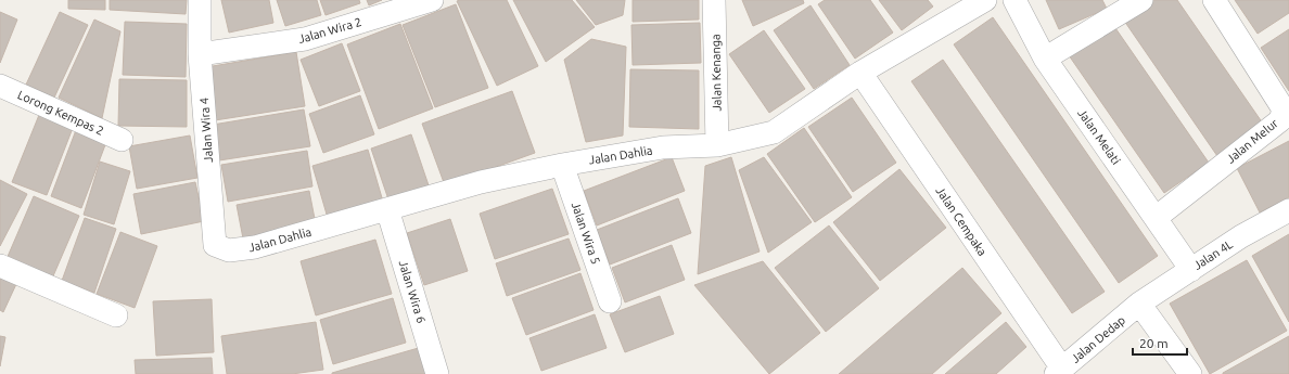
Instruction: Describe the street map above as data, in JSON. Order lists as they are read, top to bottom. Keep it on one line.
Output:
{"streets":{"street":["Jalan Wira 2","Jalan Kenanga","Lorong Kempas 2","Jalan Wira 4","Jalan Melati","Jalan Melur","Jalan Dahlia","Jalan Cempaka","Jalan Wira 5","Jalan 4L","Jalan Wira 6","Jalan Dedap"]},"crossings":[["Jalan Wira 2","Jalan Wira 4"],["Jalan Kenanga","Jalan Dahlia"],["Jalan Wira 4","Jalan Dahlia"],["Jalan Melati","Jalan Melur"],["Jalan Melati","Jalan 4L"],["Jalan Dahlia","Jalan Cempaka"],["Jalan Dahlia","Jalan Wira 5"],["Jalan Dahlia","Jalan Wira 6"],["Jalan Cempaka","Jalan Dedap"],["Jalan 4L","Jalan Dedap"]],"scale_bar":"20 m"}
